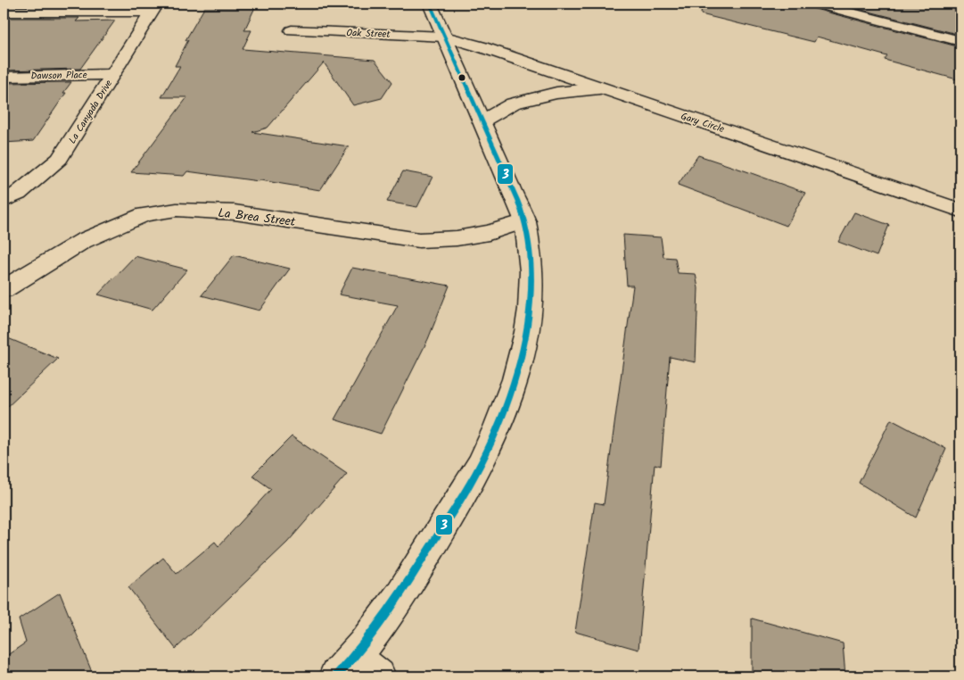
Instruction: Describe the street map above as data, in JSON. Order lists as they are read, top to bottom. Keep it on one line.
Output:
{"streets":{"street":["Oak Street","Dawson Place","La Canyada Drive","Gary Circle","La Brea Street"]},"crossings":[["Oak Street","Gary Circle"],["Dawson Place","La Canyada Drive"]],"lines":["transit line 3"]}
